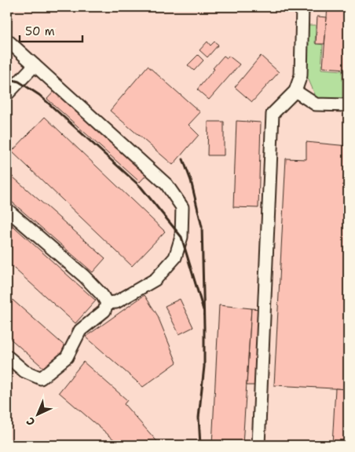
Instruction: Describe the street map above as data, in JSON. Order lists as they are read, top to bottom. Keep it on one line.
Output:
{"scale_bar":"50 m","north":"bottom left"}
